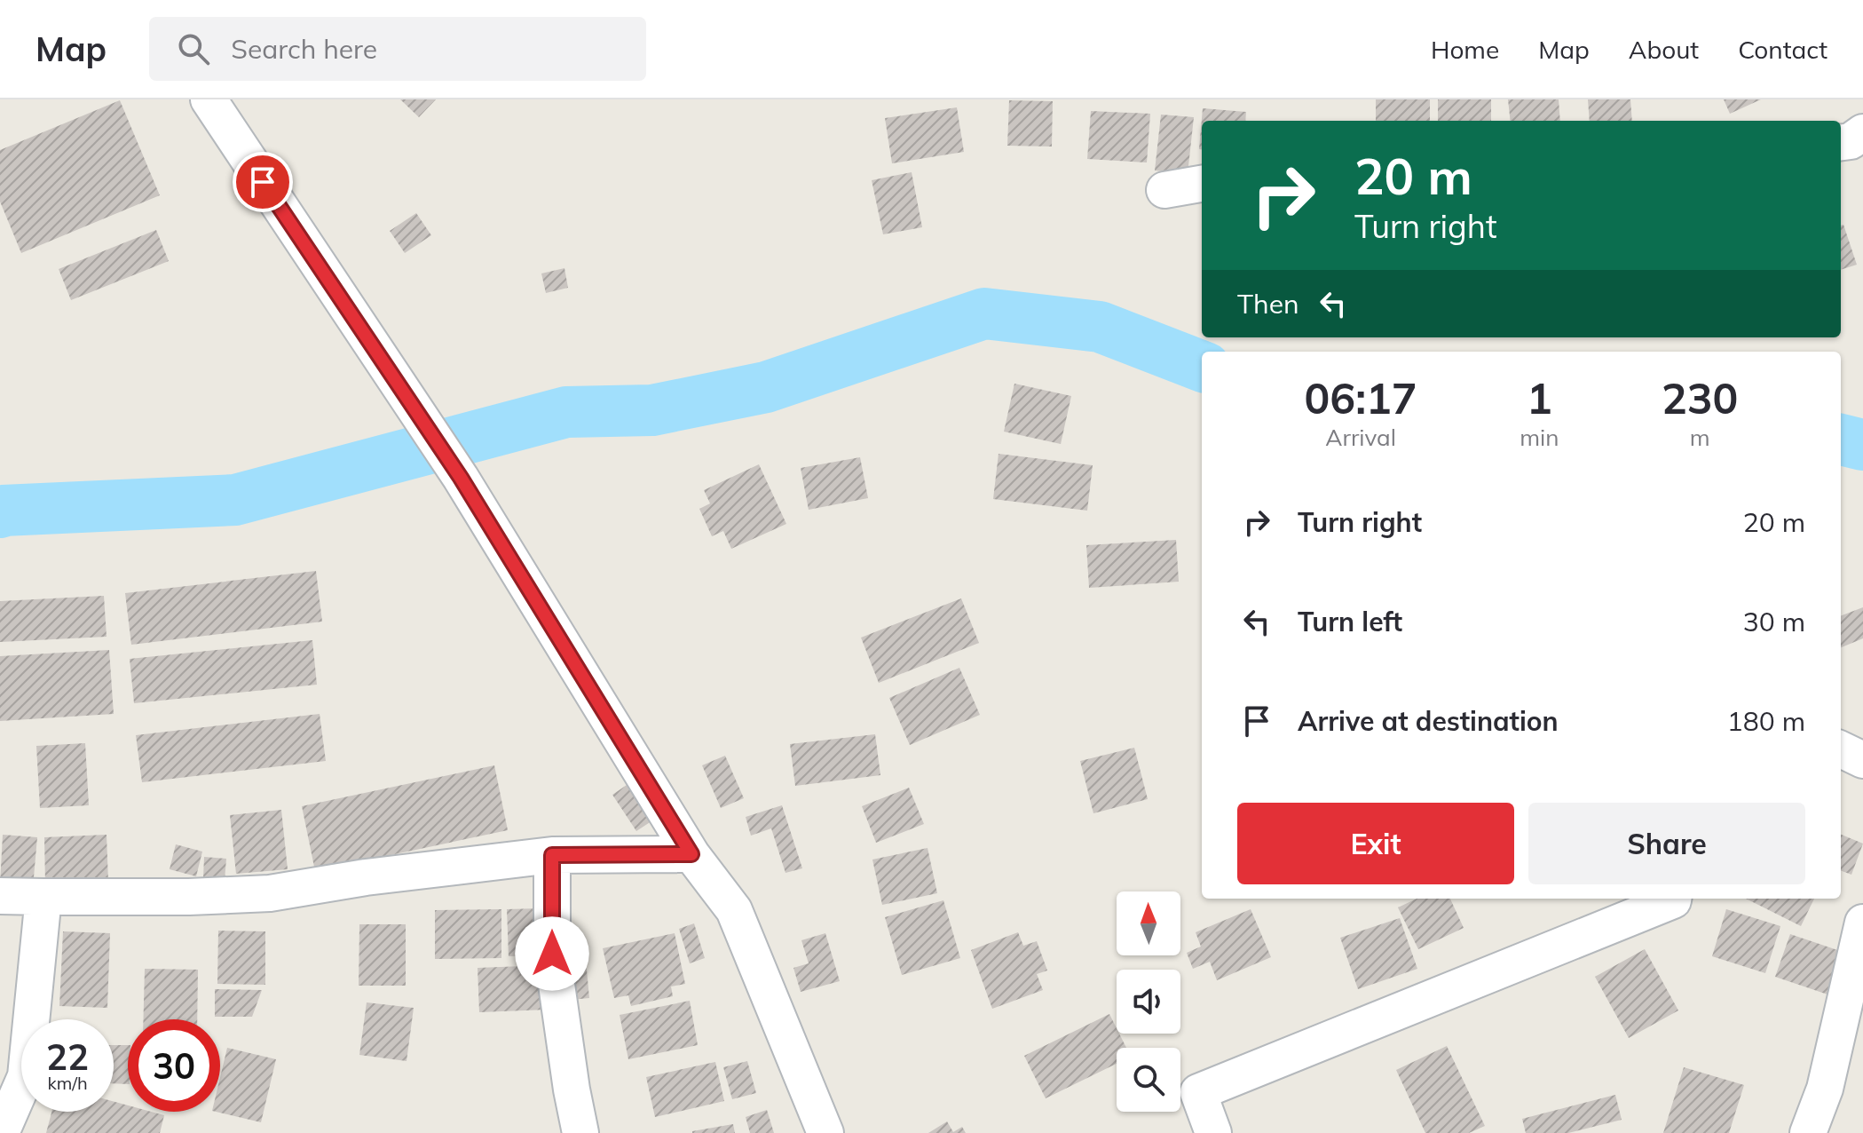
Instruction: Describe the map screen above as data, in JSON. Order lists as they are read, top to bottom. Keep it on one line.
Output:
{"north":"top","page":{"header":"Map","search":"Search here","nav":["Home","Map","About","Contact"],"turn":["20 m","Turn right"],"then":"Then","eta":["06:17","Arrival","1","min","230","m"],"list":[{"name":"Turn right","value":"20 m"},{"name":"Turn left","value":"30 m"},{"name":"Arrive at destination","value":"180 m"}],"buttons":["Exit","Share"],"speed":"22 km/h","limit":"30"}}
